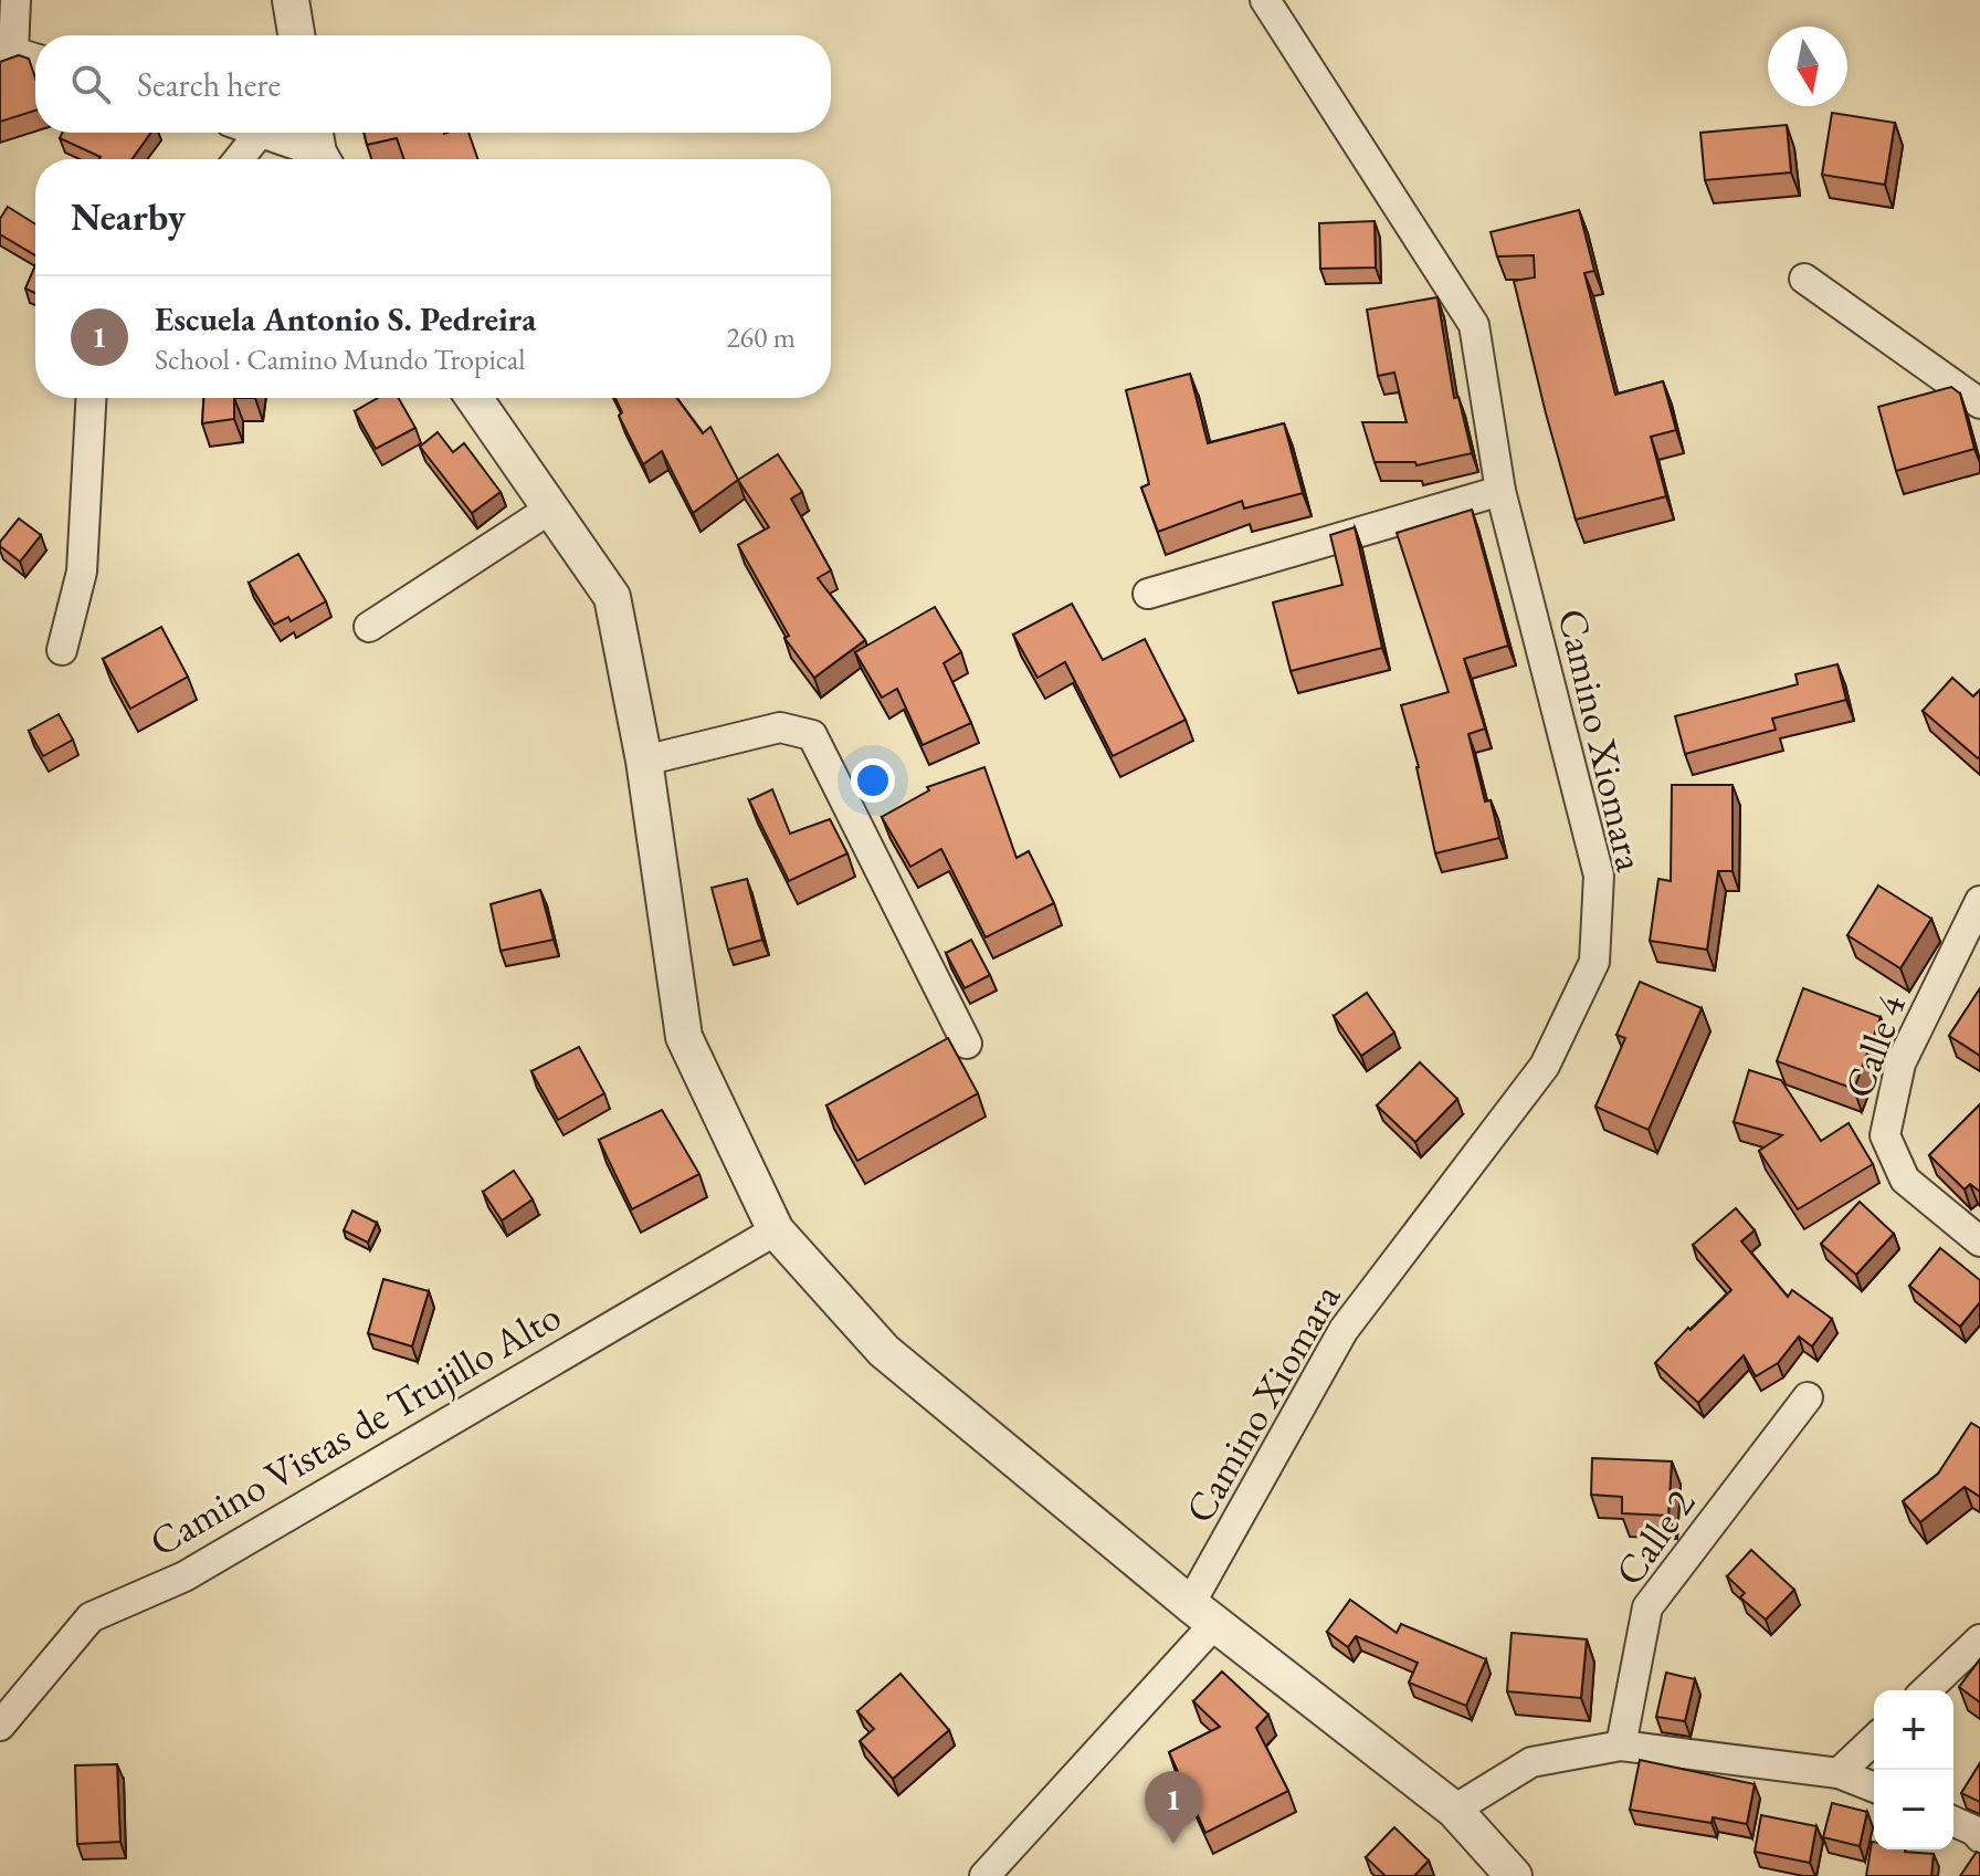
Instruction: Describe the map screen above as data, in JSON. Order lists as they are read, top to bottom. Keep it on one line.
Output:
{"streets":{"street":["Camino Xiomara","Calle 4","Camino Vistas de Trujillo Alto","Calle 2"]},"north":"bottom","page":{"search":"Search here","heading":"Nearby","list":[{"mark":"1","name":"Escuela Antonio S. Pedreira","note":"School · Camino Mundo Tropical","value":"260 m"}],"map_buttons":["+","−"],"pins":"1"}}
